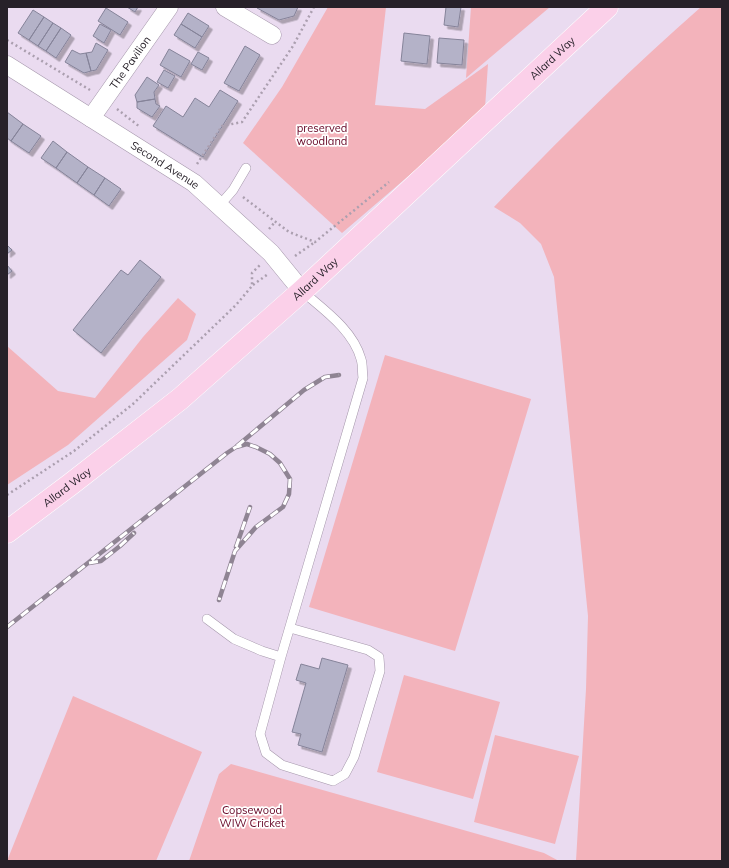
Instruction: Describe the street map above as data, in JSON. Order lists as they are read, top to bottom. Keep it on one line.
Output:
{"streets":{"main road":["Allard Way"],"street":["The Pavilion","Second Avenue"]},"crossings":[["Allard Way","Second Avenue"],["The Pavilion","Second Avenue"]],"parks":["preserved woodland","Copsewood WIW Cricket"]}
